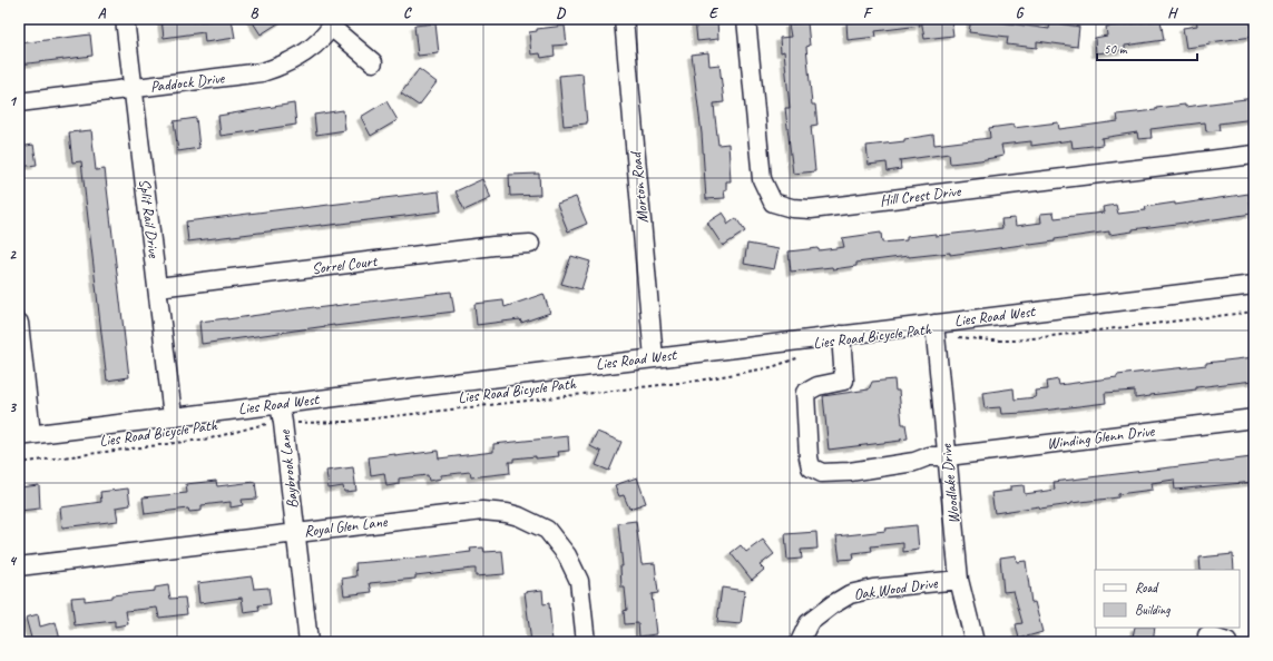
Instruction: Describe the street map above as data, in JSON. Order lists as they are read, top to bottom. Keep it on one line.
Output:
{"streets":{"street":["Paddock Drive","Morton Road","Hill Crest Drive","Split Rail Drive","Sorrel Court","Lies Road West","Winding Glenn Drive","Baybrook Lane","Woodlake Drive","Royal Glen Lane","Oak Wood Drive"],"path":["Lies Road Bicycle Path"]},"crossings":[["Paddock Drive","Split Rail Drive"],["Morton Road","Lies Road West"],["Split Rail Drive","Sorrel Court"],["Split Rail Drive","Lies Road West"],["Lies Road West","Winding Glenn Drive"],["Lies Road West","Baybrook Lane"],["Lies Road West","Woodlake Drive"],["Lies Road Bicycle Path","Baybrook Lane"],["Winding Glenn Drive","Woodlake Drive"],["Baybrook Lane","Royal Glen Lane"],["Woodlake Drive","Oak Wood Drive"]],"legend":["Road","Building"],"scale_bar":"50 m","grid":{"columns":["A","B","C","D","E","F","G","H"],"rows":["1","2","3","4"]}}
